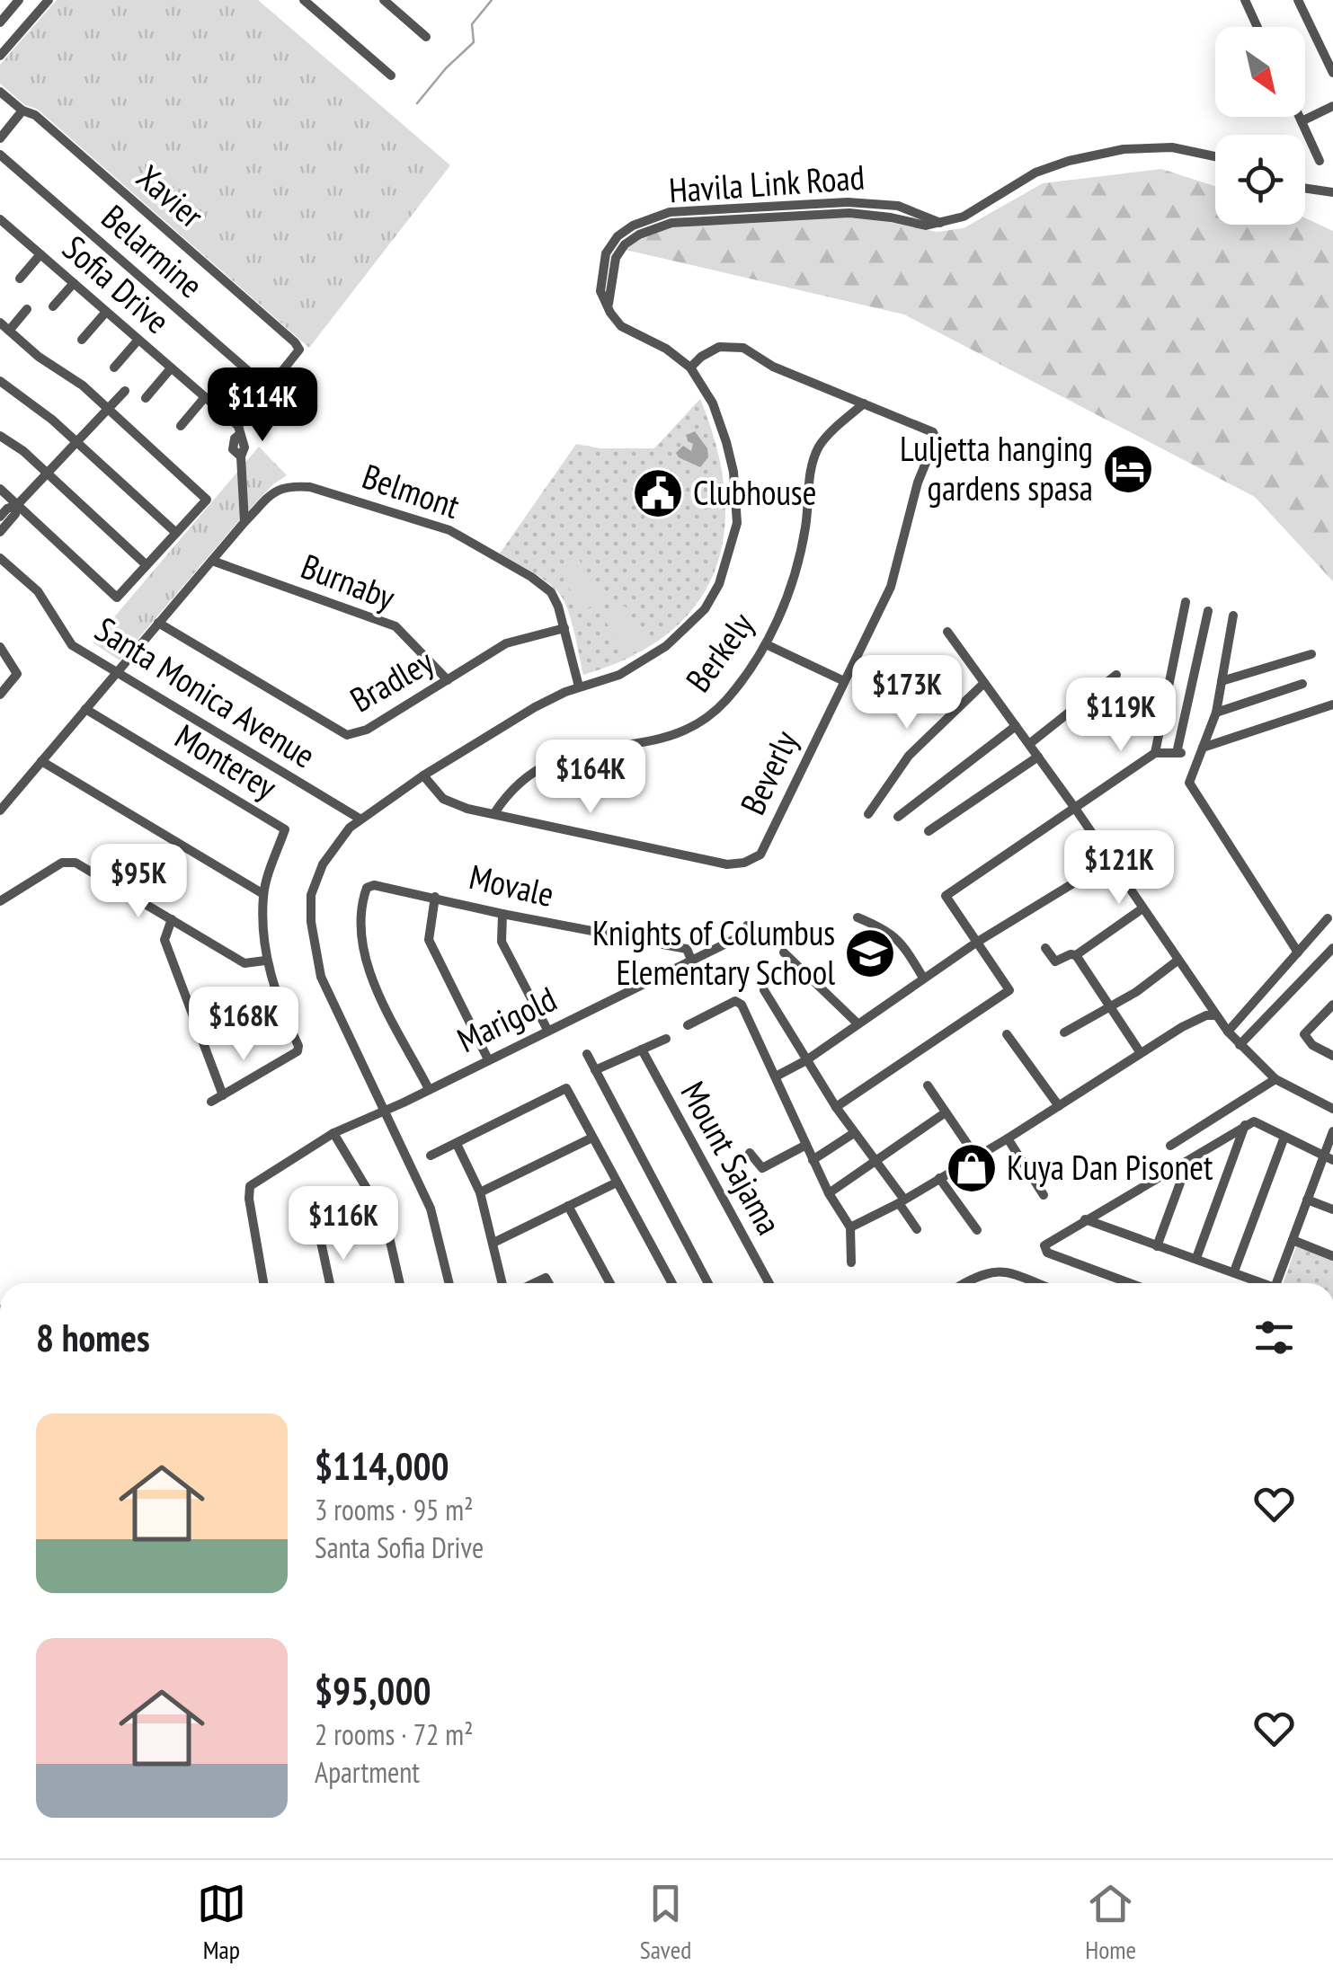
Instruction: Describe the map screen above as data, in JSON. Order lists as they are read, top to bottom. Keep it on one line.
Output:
{"streets":{"street":["Havila Link Road","Xavier","Belarmine","Sofia Drive","Belmont","Burnaby","Berkely","Bradley","Santa Monica Avenue","Monterey","Beverly","Movale","Marigold","Mount Sajama"]},"crossings":[["Havila Link Road","Beverly"],["Xavier","Belarmine"],["Belmont","Burnaby"],["Belmont","Bradley"],["Belmont","Santa Monica Avenue"],["Belmont","Monterey"],["Burnaby","Bradley"],["Berkely","Beverly"],["Movale","Marigold"]],"places":{"hotel":["Luljetta hanging gardens spasa"],"public building":["Clubhouse"],"school or university":["Knights of Columbus Elementary School"],"shop":["Kuya Dan Pisonet"]},"north":"bottom right","page":{"price":["$114K","$173K","$119K","$164K","$121K","$95K","$168K","$116K"],"heading":"8 homes","list":[{"name":"$114,000","note":"3 rooms · 95 m² · Santa Sofia Drive"},{"name":"$95,000","note":"2 rooms · 72 m² · Apartment"}],"tabs":["Map","Saved","Home"]}}
